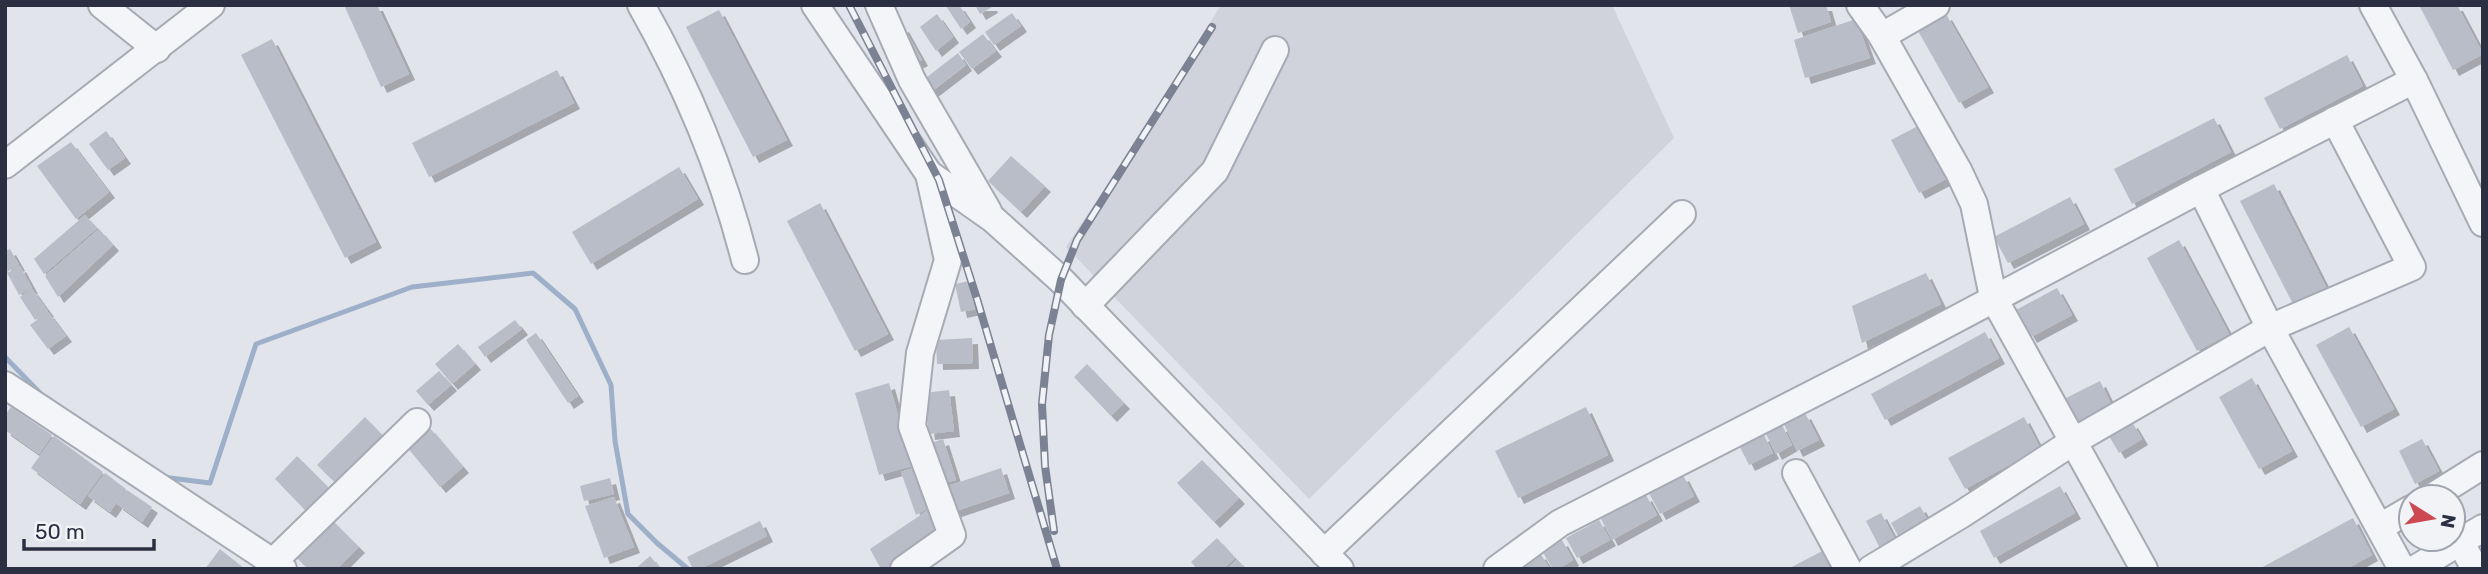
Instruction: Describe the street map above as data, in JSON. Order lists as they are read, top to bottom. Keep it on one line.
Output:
{"scale_bar":"50 m","north":"right"}
